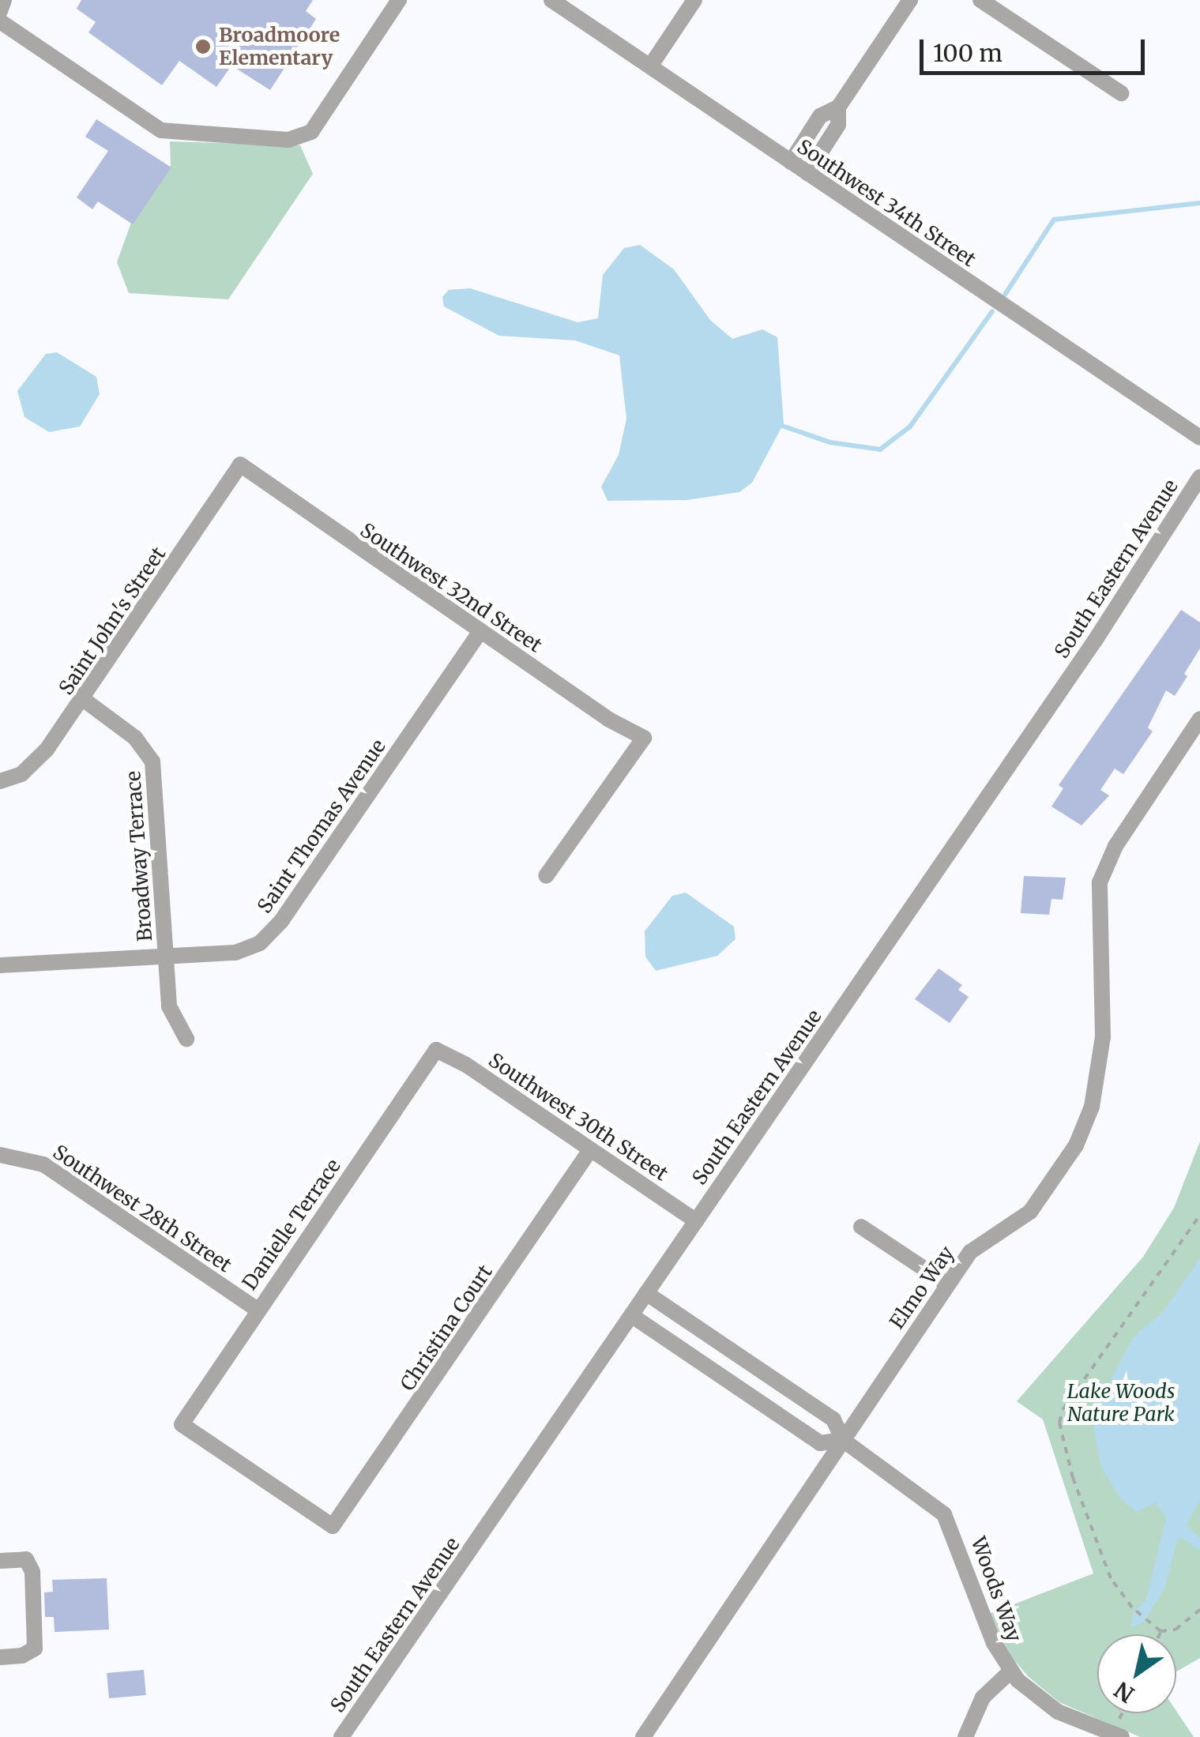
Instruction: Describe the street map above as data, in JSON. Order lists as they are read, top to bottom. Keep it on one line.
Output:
{"streets":{"street":["Southwest 34th Street","South Eastern Avenue","Southwest 32nd Street","Saint John's Street","Saint Thomas Avenue","Broadway Terrace","Southwest 30th Street","Southwest 28th Street","Danielle Terrace","Elmo Way","Christina Court","Woods Way"]},"crossings":[["South Eastern Avenue","Southwest 30th Street"],["South Eastern Avenue","Woods Way"],["Southwest 32nd Street","Saint John's Street"],["Southwest 32nd Street","Saint Thomas Avenue"],["Saint John's Street","Broadway Terrace"],["Saint Thomas Avenue","Broadway Terrace"],["Southwest 30th Street","Danielle Terrace"],["Southwest 30th Street","Christina Court"],["Southwest 28th Street","Danielle Terrace"],["Danielle Terrace","Christina Court"],["Elmo Way","Woods Way"]],"parks":["Lake Woods Nature Park"],"places":["Broadmoore Elementary"],"scale_bar":"100 m","north":"bottom left"}
